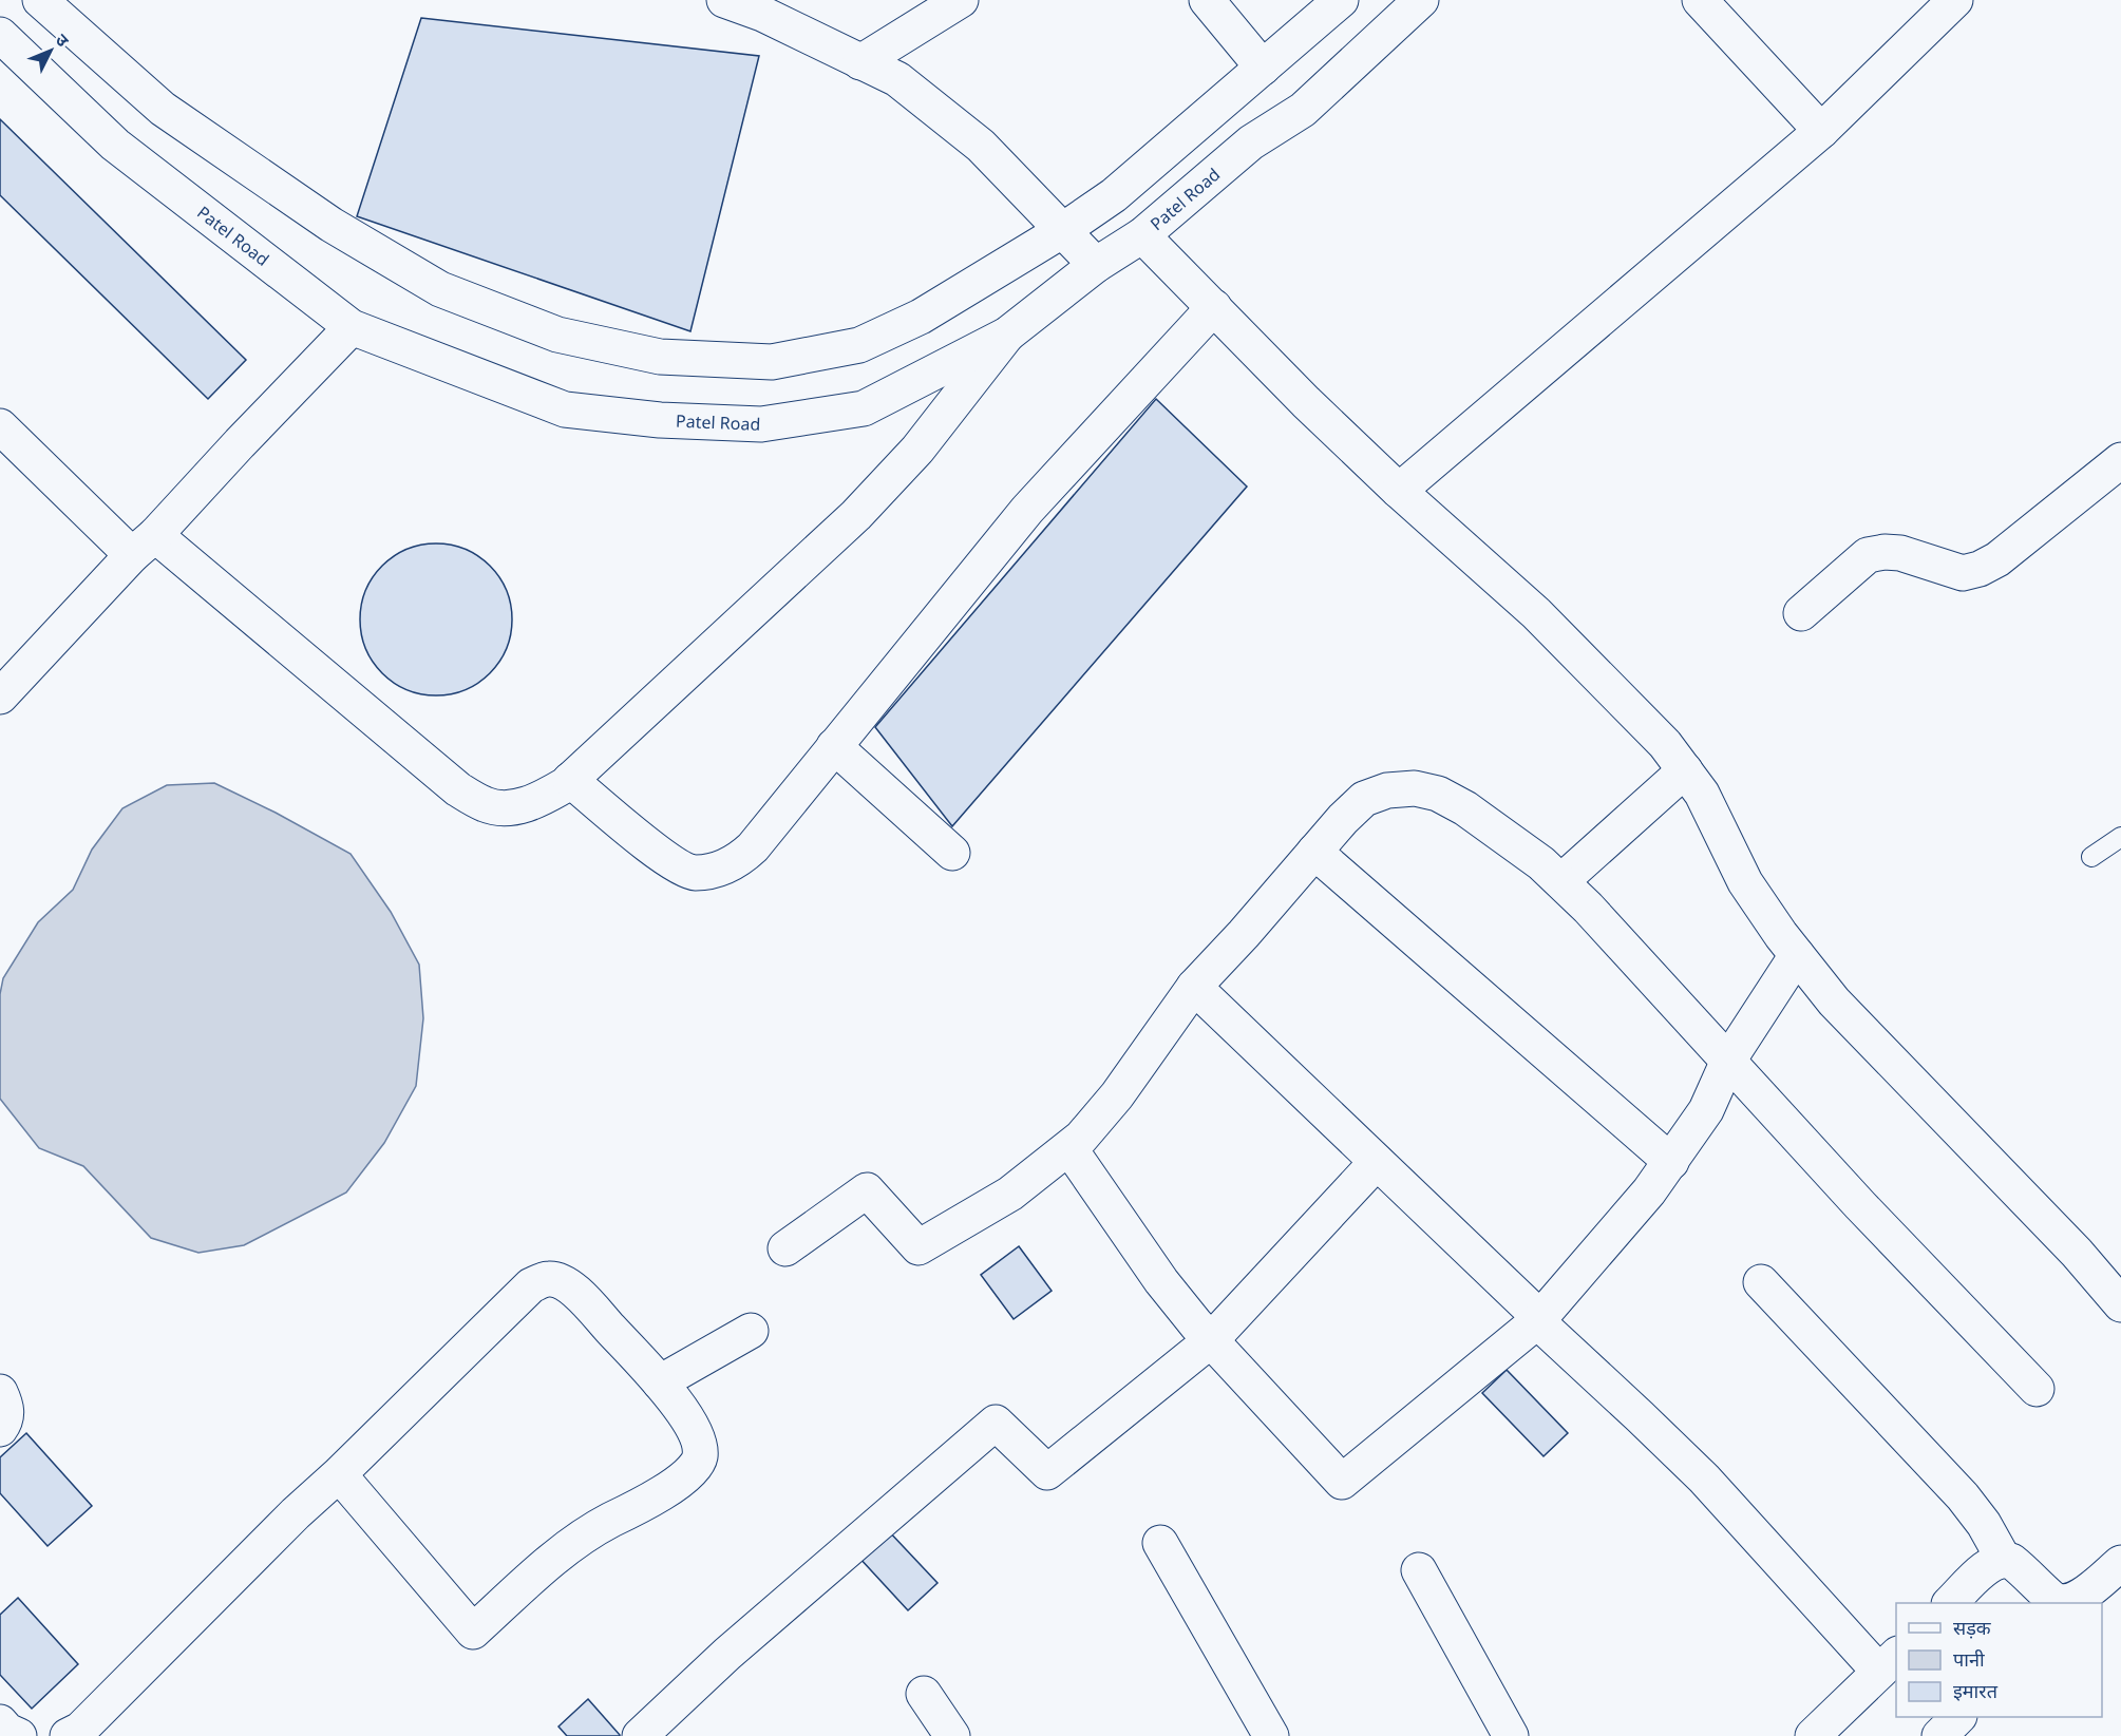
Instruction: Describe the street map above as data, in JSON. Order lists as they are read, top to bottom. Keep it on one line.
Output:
{"streets":{"street":["Patel Road"]},"legend":["सड़क","पानी","इमारत"],"north":"top right"}
